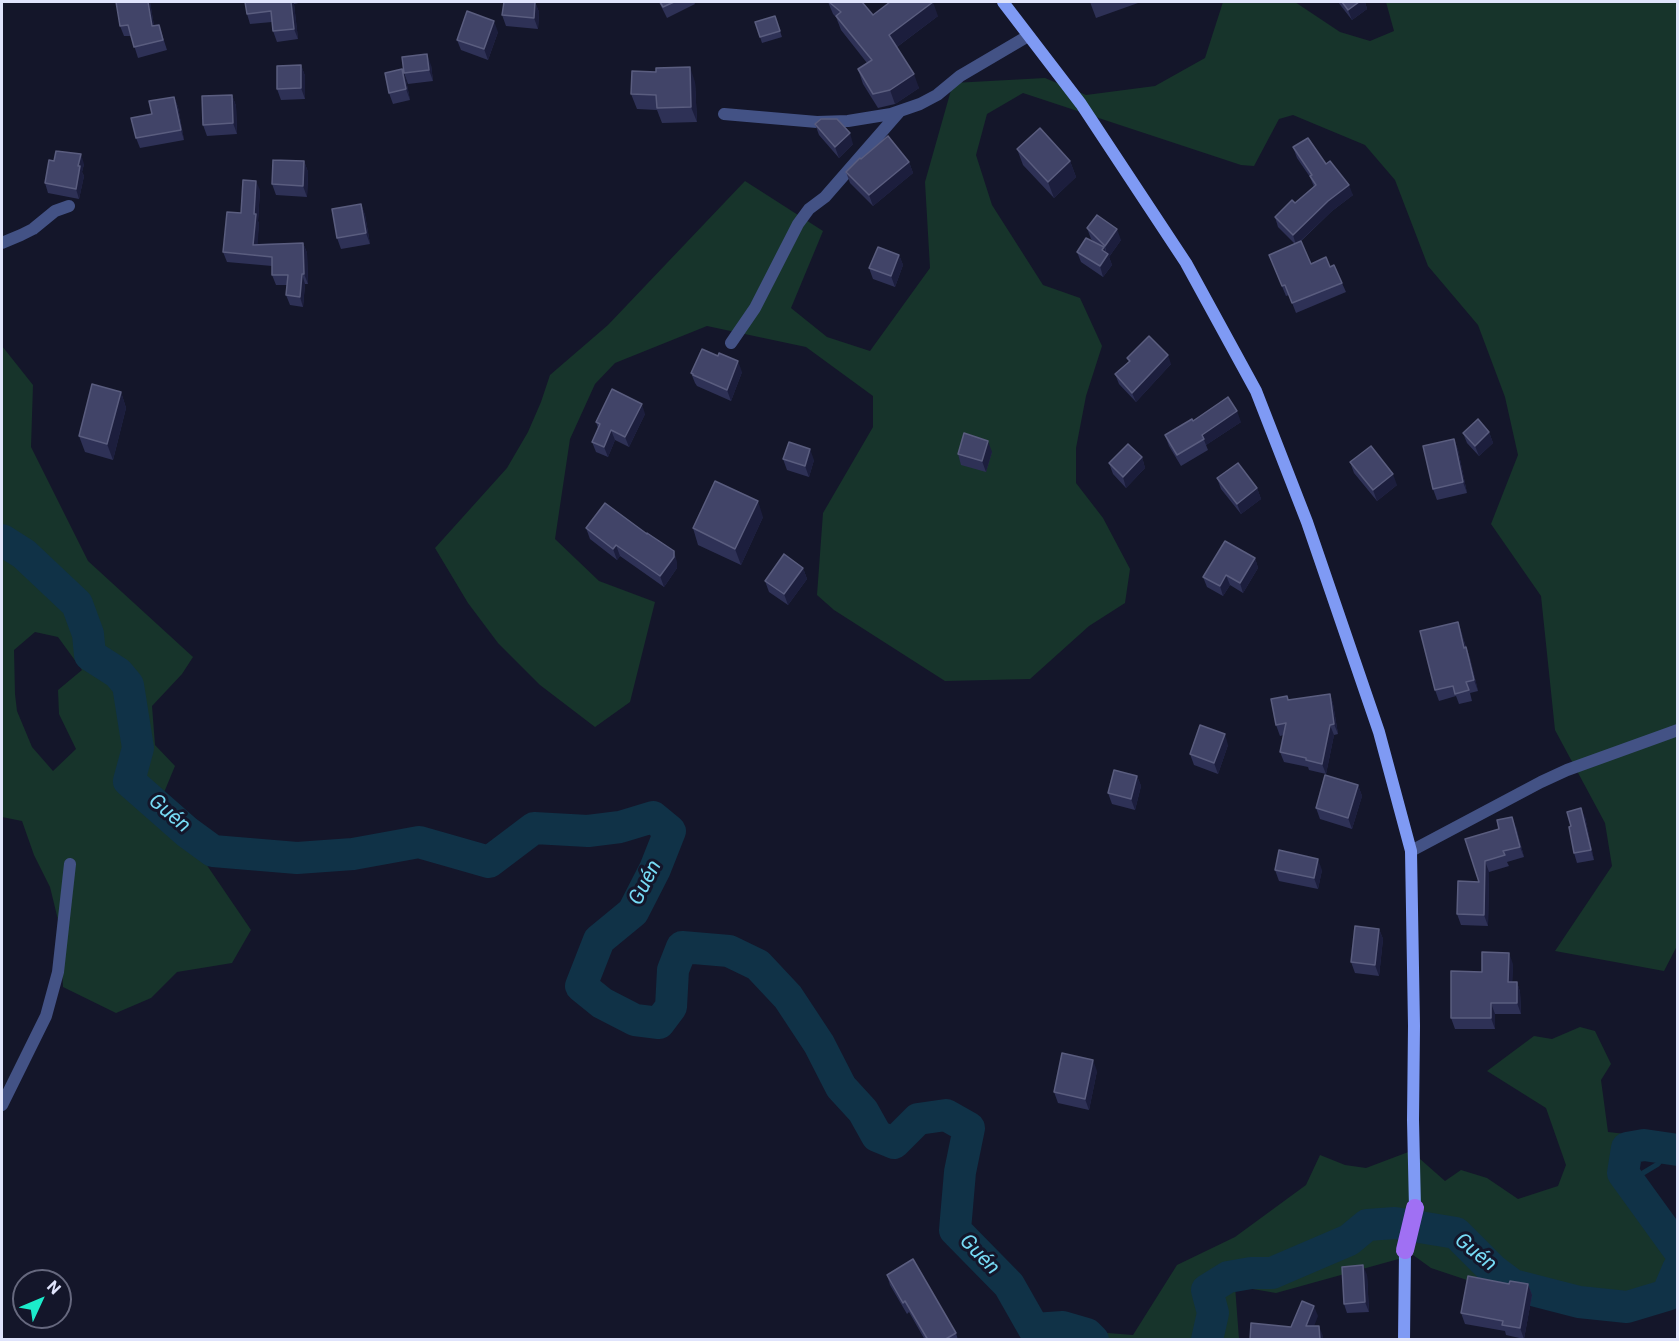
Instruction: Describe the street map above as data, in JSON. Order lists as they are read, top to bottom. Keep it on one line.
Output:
{"water":["Guén"],"north":"top right"}
